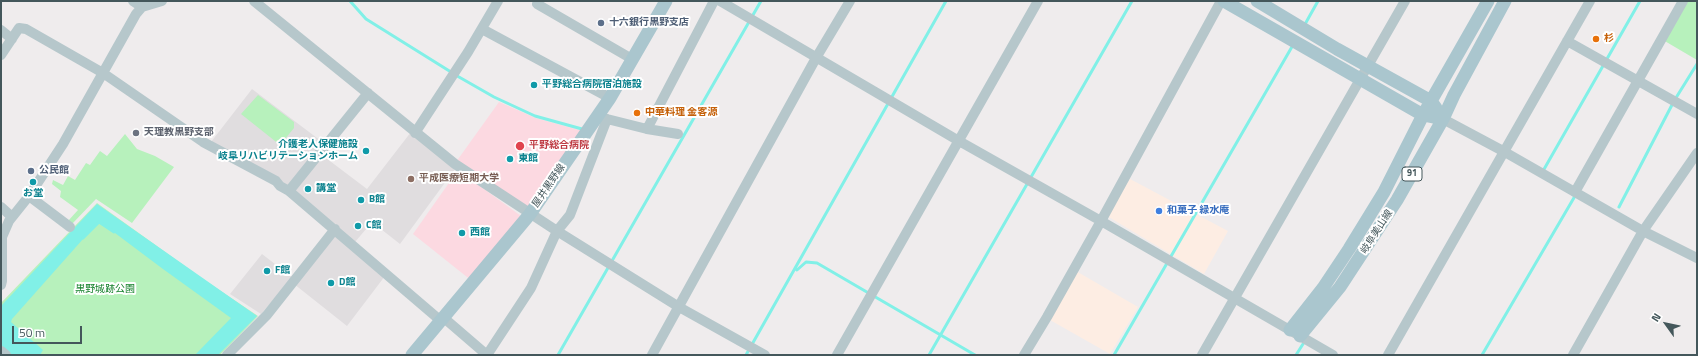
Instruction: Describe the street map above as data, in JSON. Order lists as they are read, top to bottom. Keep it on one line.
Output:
{"streets":{"main road":["91","屋井黒野線","岐阜美山線"]},"parks":["黒野城跡公園"],"places":["十六銀行黒野支店","杉","平野総合病院宿泊施設","中華料理 金客源","天理教黒野支部","平野総合病院","介護老人保健施設 岐阜リハビリテーションホーム","東館","公民館","平成医療短期大学","お堂","講堂","B館","和菓子 緑水庵","C館","西館","F館","D館"],"scale_bar":"50 m","north":"top left"}
